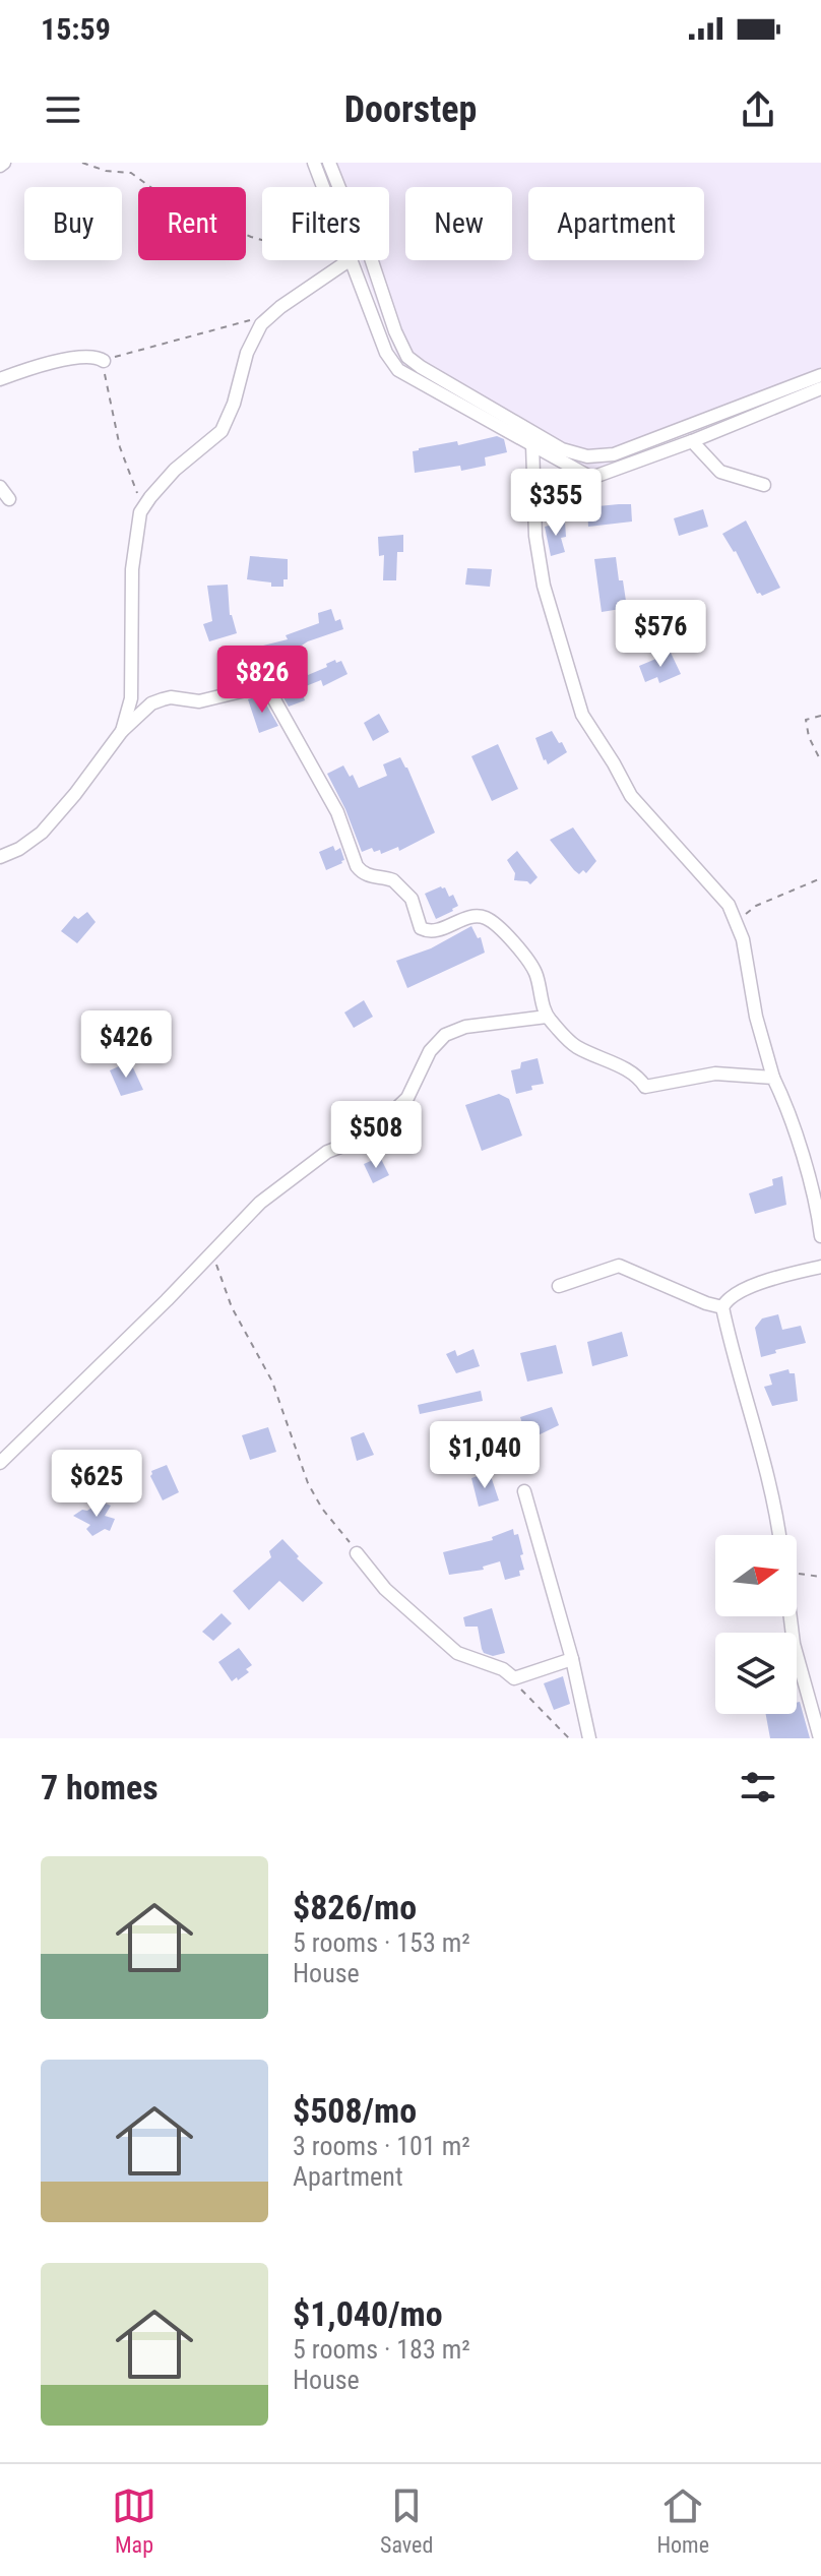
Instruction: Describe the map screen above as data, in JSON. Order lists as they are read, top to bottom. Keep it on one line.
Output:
{"north":"right","page":{"status":"15:59","header":"Doorstep","chip":["Buy","Rent","Filters","New","Apartment"],"price":["$355","$576","$826","$426","$508","$1,040","$625"],"heading":"7 homes","list":[{"name":"$826/mo","note":"5 rooms · 153 m² · House"},{"name":"$508/mo","note":"3 rooms · 101 m² · Apartment"},{"name":"$1,040/mo","note":"5 rooms · 183 m² · House"}],"tabs":["Map","Saved","Home"]}}
